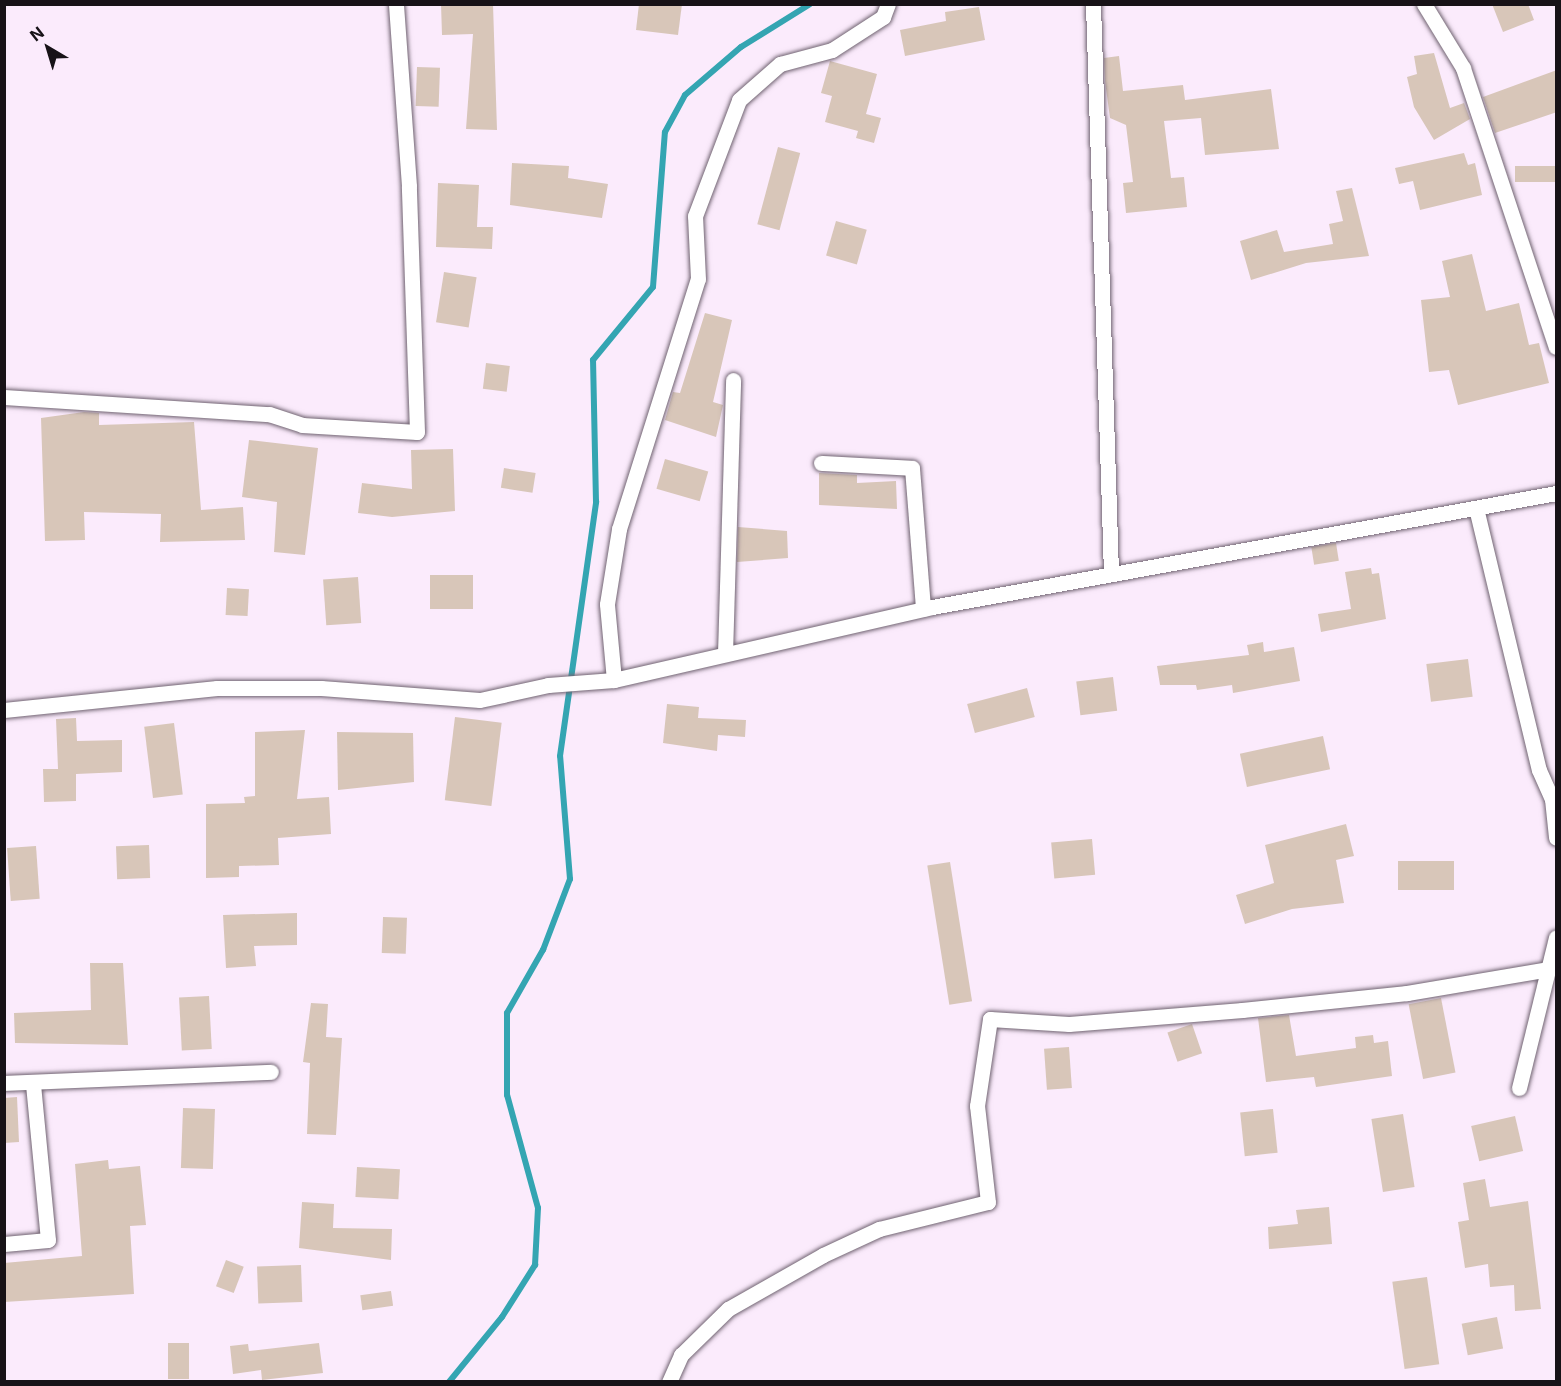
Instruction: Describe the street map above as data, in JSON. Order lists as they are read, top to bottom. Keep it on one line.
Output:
{"north":"top left"}
